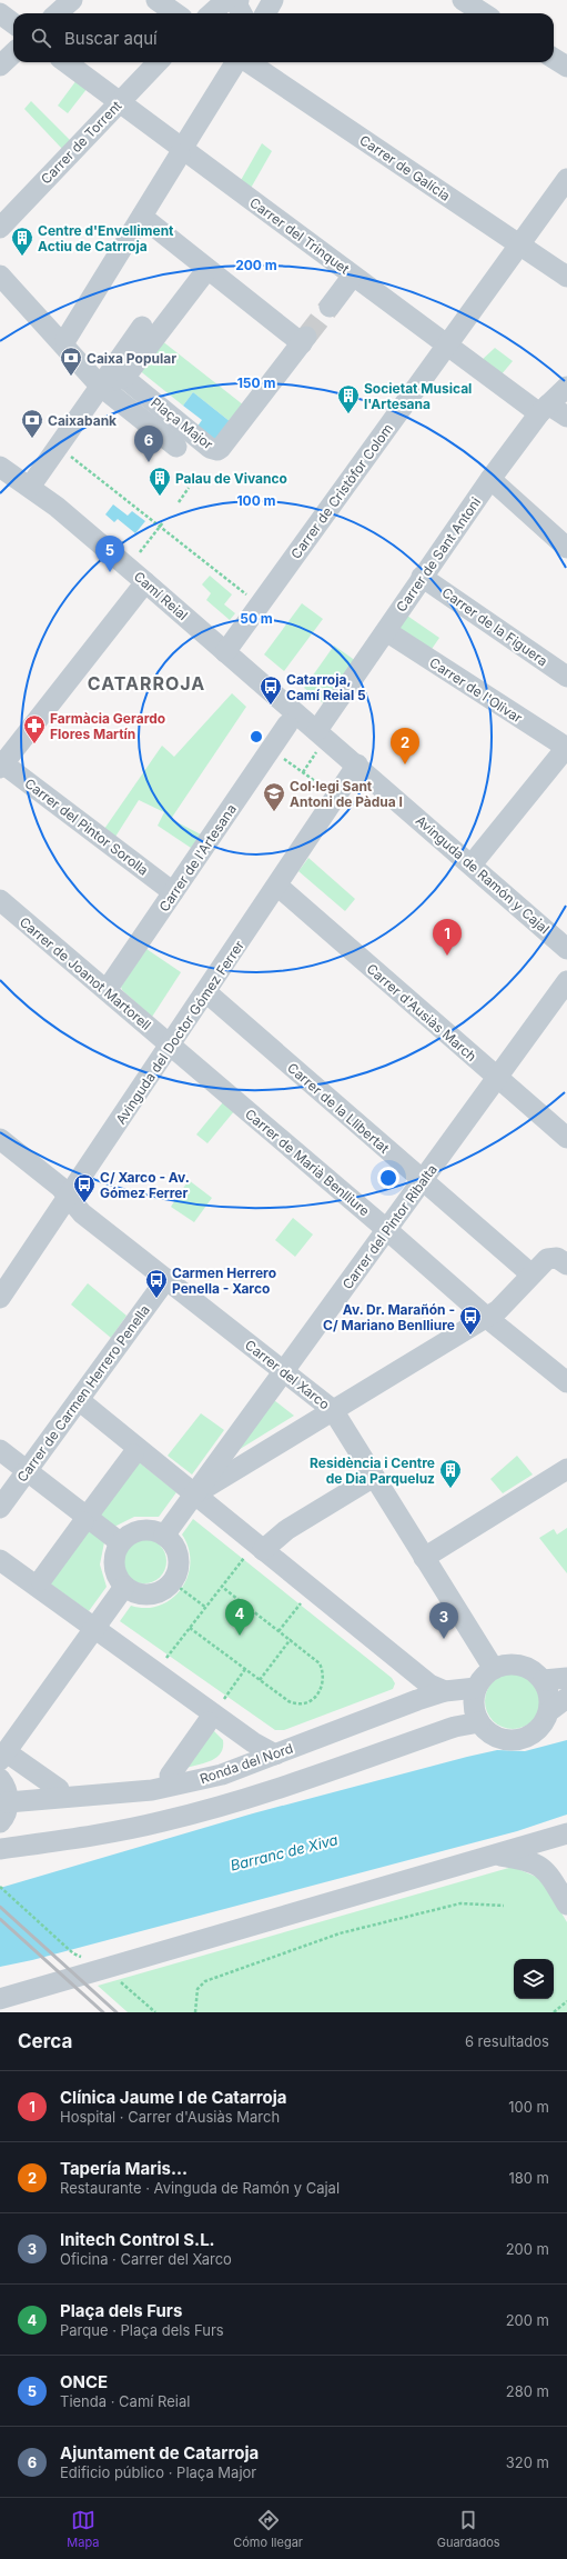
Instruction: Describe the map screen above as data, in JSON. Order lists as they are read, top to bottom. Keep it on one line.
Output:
{"streets":{"street":["Carrer de Torrent","Carrer de Galícia","Carrer del Trinquet","Plaça Major","Carrer de Cristòfor Colom","Carrer de Sant Antoni","Camí Reial","Carrer de la Figuera","Carrer de l'Olivar","Carrer del Pintor Sorolla","Carrer de l'Artesana","Avinguda de Ramón y Cajal","Carrer de Joanot Martorell","Carrer d'Ausiàs March","Avinguda del Doctor Gómez Ferrer","Carrer de la Llibertat","Carrer de Marià Benlliure","Carrer del Pintor Ribalta","Carrer del Xarco","Carrer de Carmen Herrero Penella","Ronda del Nord"]},"crossings":[["Carrer de Torrent","Carrer del Trinquet"],["Carrer de Galícia","Carrer de Cristòfor Colom"],["Carrer del Trinquet","Carrer de Cristòfor Colom"],["Carrer del Trinquet","Carrer de Sant Antoni"],["Carrer de Cristòfor Colom","Camí Reial"],["Carrer de Sant Antoni","Camí Reial"],["Carrer de Sant Antoni","Carrer de la Figuera"],["Carrer de Sant Antoni","Carrer de l'Olivar"],["Carrer de Sant Antoni","Avinguda de Ramón y Cajal"],["Camí Reial","Avinguda de Ramón y Cajal"],["Carrer del Pintor Sorolla","Carrer de l'Artesana"],["Carrer de l'Artesana","Carrer de Joanot Martorell"],["Avinguda de Ramón y Cajal","Avinguda del Doctor Gómez Ferrer"],["Carrer de Joanot Martorell","Avinguda del Doctor Gómez Ferrer"],["Carrer de Joanot Martorell","Carrer de Marià Benlliure"],["Carrer d'Ausiàs March","Avinguda del Doctor Gómez Ferrer"],["Carrer d'Ausiàs March","Carrer del Pintor Ribalta"],["Avinguda del Doctor Gómez Ferrer","Carrer de la Llibertat"],["Avinguda del Doctor Gómez Ferrer","Carrer de Marià Benlliure"],["Avinguda del Doctor Gómez Ferrer","Carrer del Xarco"],["Carrer de la Llibertat","Carrer del Pintor Ribalta"],["Carrer de Marià Benlliure","Carrer del Pintor Ribalta"],["Carrer del Pintor Ribalta","Carrer del Xarco"],["Carrer del Xarco","Carrer de Carmen Herrero Penella"],["Carrer del Xarco","Ronda del Nord"]],"districts":["CATARROJA"],"water":["Barranc de Xiva"],"places":{"building":["Centre d'Envelliment Actiu de Catrroja","Societat Musical l'Artesana","Palau de Vivanco","Residència i Centre de Dia Parqueluz"],"bank":["Caixa Popular","Caixabank"],"bus stop":["Catarroja, Camí Reial 5","C/ Xarco - Av. Gómez Ferrer","Carmen Herrero Penella - Xarco","Av. Dr. Marañón - C/ Mariano Benlliure"],"pharmacy":["Farmàcia Gerardo Flores Martín"],"school or university":["Col·legi Sant Antoni de Pàdua I"]},"page":{"search":"Buscar aquí","pins":["6","5","2","1","4","3"],"heading":["Cerca","6 resultados"],"list":[{"mark":"1","name":"Clínica Jaume I de Catarroja","note":"Hospital · Carrer d'Ausiàs March","value":"100 m"},{"mark":"2","name":"Tapería Maris...","note":"Restaurante · Avinguda de Ramón y Cajal","value":"180 m"},{"mark":"3","name":"Initech Control S.L.","note":"Oficina · Carrer del Xarco","value":"200 m"},{"mark":"4","name":"Plaça dels Furs","note":"Parque · Plaça dels Furs","value":"200 m"},{"mark":"5","name":"ONCE","note":"Tienda · Camí Reial","value":"280 m"},{"mark":"6","name":"Ajuntament de Catarroja","note":"Edificio público · Plaça Major","value":"320 m"}],"nav":["Mapa","Cómo llegar","Guardados"]},"rings":["200 m","150 m","100 m","50 m"]}
